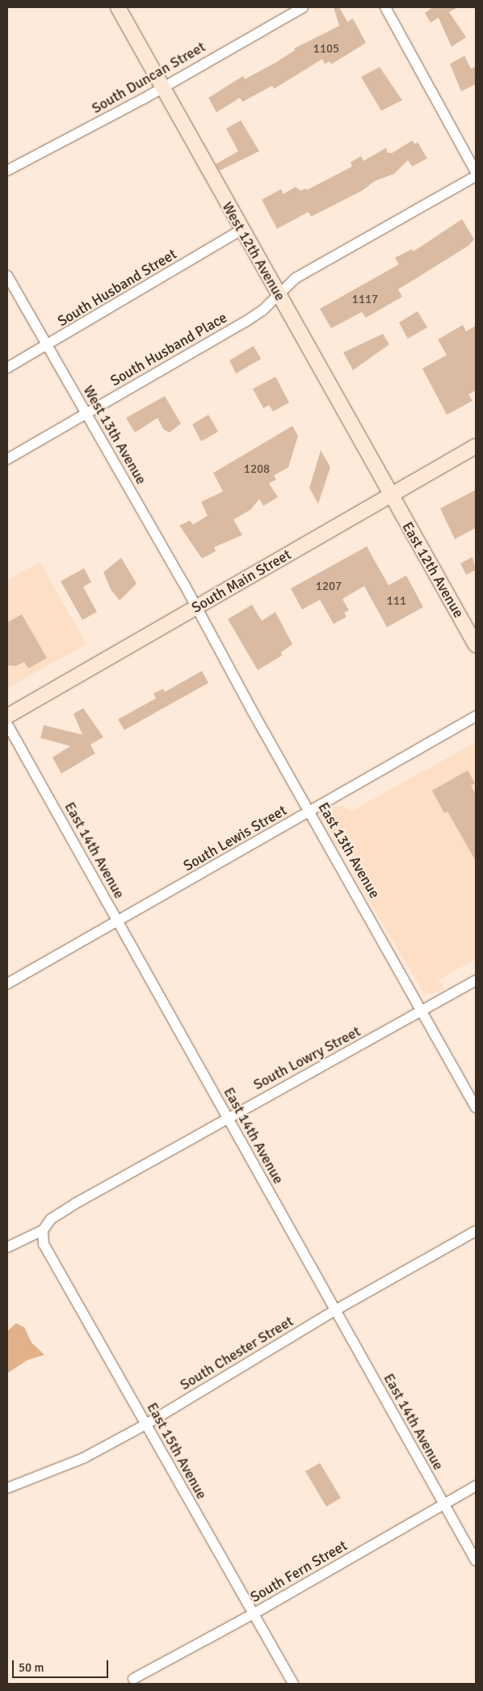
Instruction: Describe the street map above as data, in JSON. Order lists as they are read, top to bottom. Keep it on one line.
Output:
{"streets":{"main road":["West 12th Avenue","East 12th Avenue","South Main Street"],"street":["South Duncan Street","South Husband Street","South Husband Place","West 13th Avenue","South Lewis Street","East 14th Avenue","East 13th Avenue","South Lowry Street","South Chester Street","East 15th Avenue","South Fern Street"]},"crossings":[["South Duncan Street","West 12th Avenue"],["West 12th Avenue","South Husband Street"],["West 12th Avenue","South Husband Place"],["West 12th Avenue","East 12th Avenue"],["West 12th Avenue","South Main Street"],["South Husband Street","West 13th Avenue"],["South Husband Place","West 13th Avenue"],["West 13th Avenue","South Main Street"],["West 13th Avenue","East 13th Avenue"],["East 12th Avenue","South Main Street"],["South Main Street","East 13th Avenue"],["South Lewis Street","East 14th Avenue"],["South Lewis Street","East 13th Avenue"],["East 14th Avenue","South Lowry Street"],["East 14th Avenue","South Chester Street"],["East 14th Avenue","South Fern Street"],["East 13th Avenue","South Lowry Street"],["South Lowry Street","East 15th Avenue"],["South Chester Street","East 15th Avenue"],["East 15th Avenue","South Fern Street"]],"house_numbers":["1105","1117","1208","1207","111"],"scale_bar":"50 m"}
